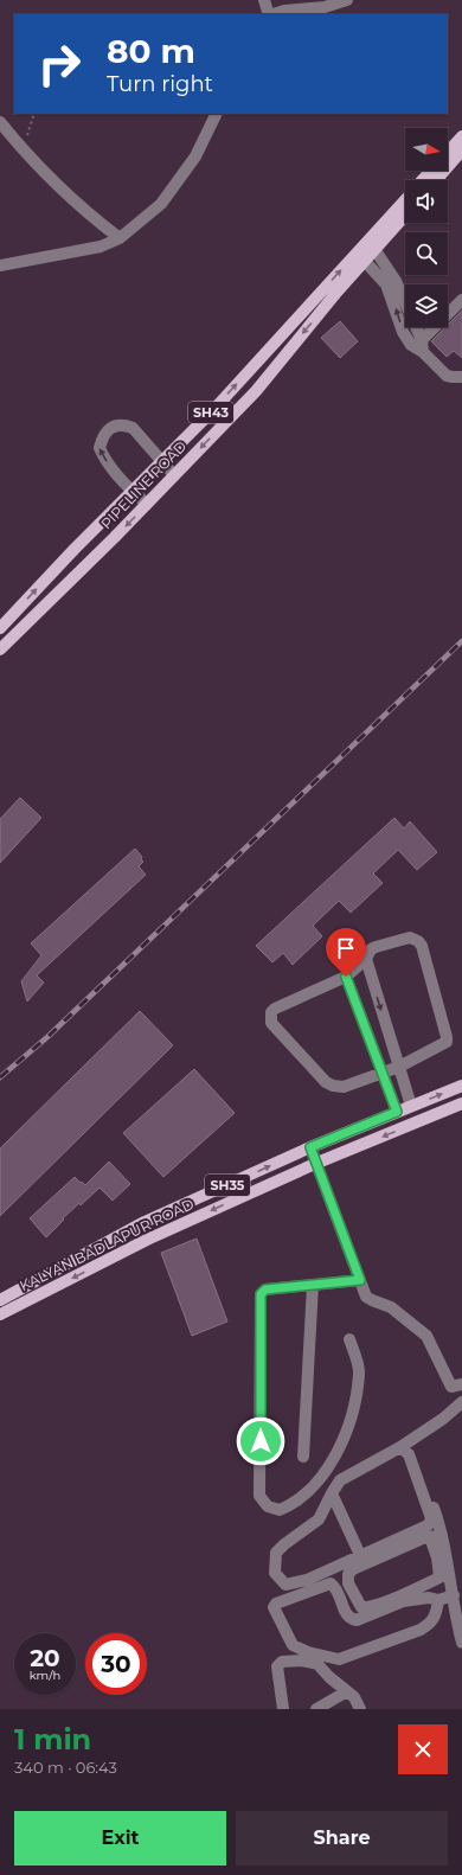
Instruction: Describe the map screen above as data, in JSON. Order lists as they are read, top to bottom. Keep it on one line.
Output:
{"streets":{"main road":["SH43","PIPELINE ROAD","SH35","KALYAN BADLAPUR ROAD"]},"north":"right","page":{"turn":["80 m","Turn right"],"speed":"20 km/h","limit":"30","heading":["1 min","340 m · 06:43"],"buttons":["Exit","Share"]}}
